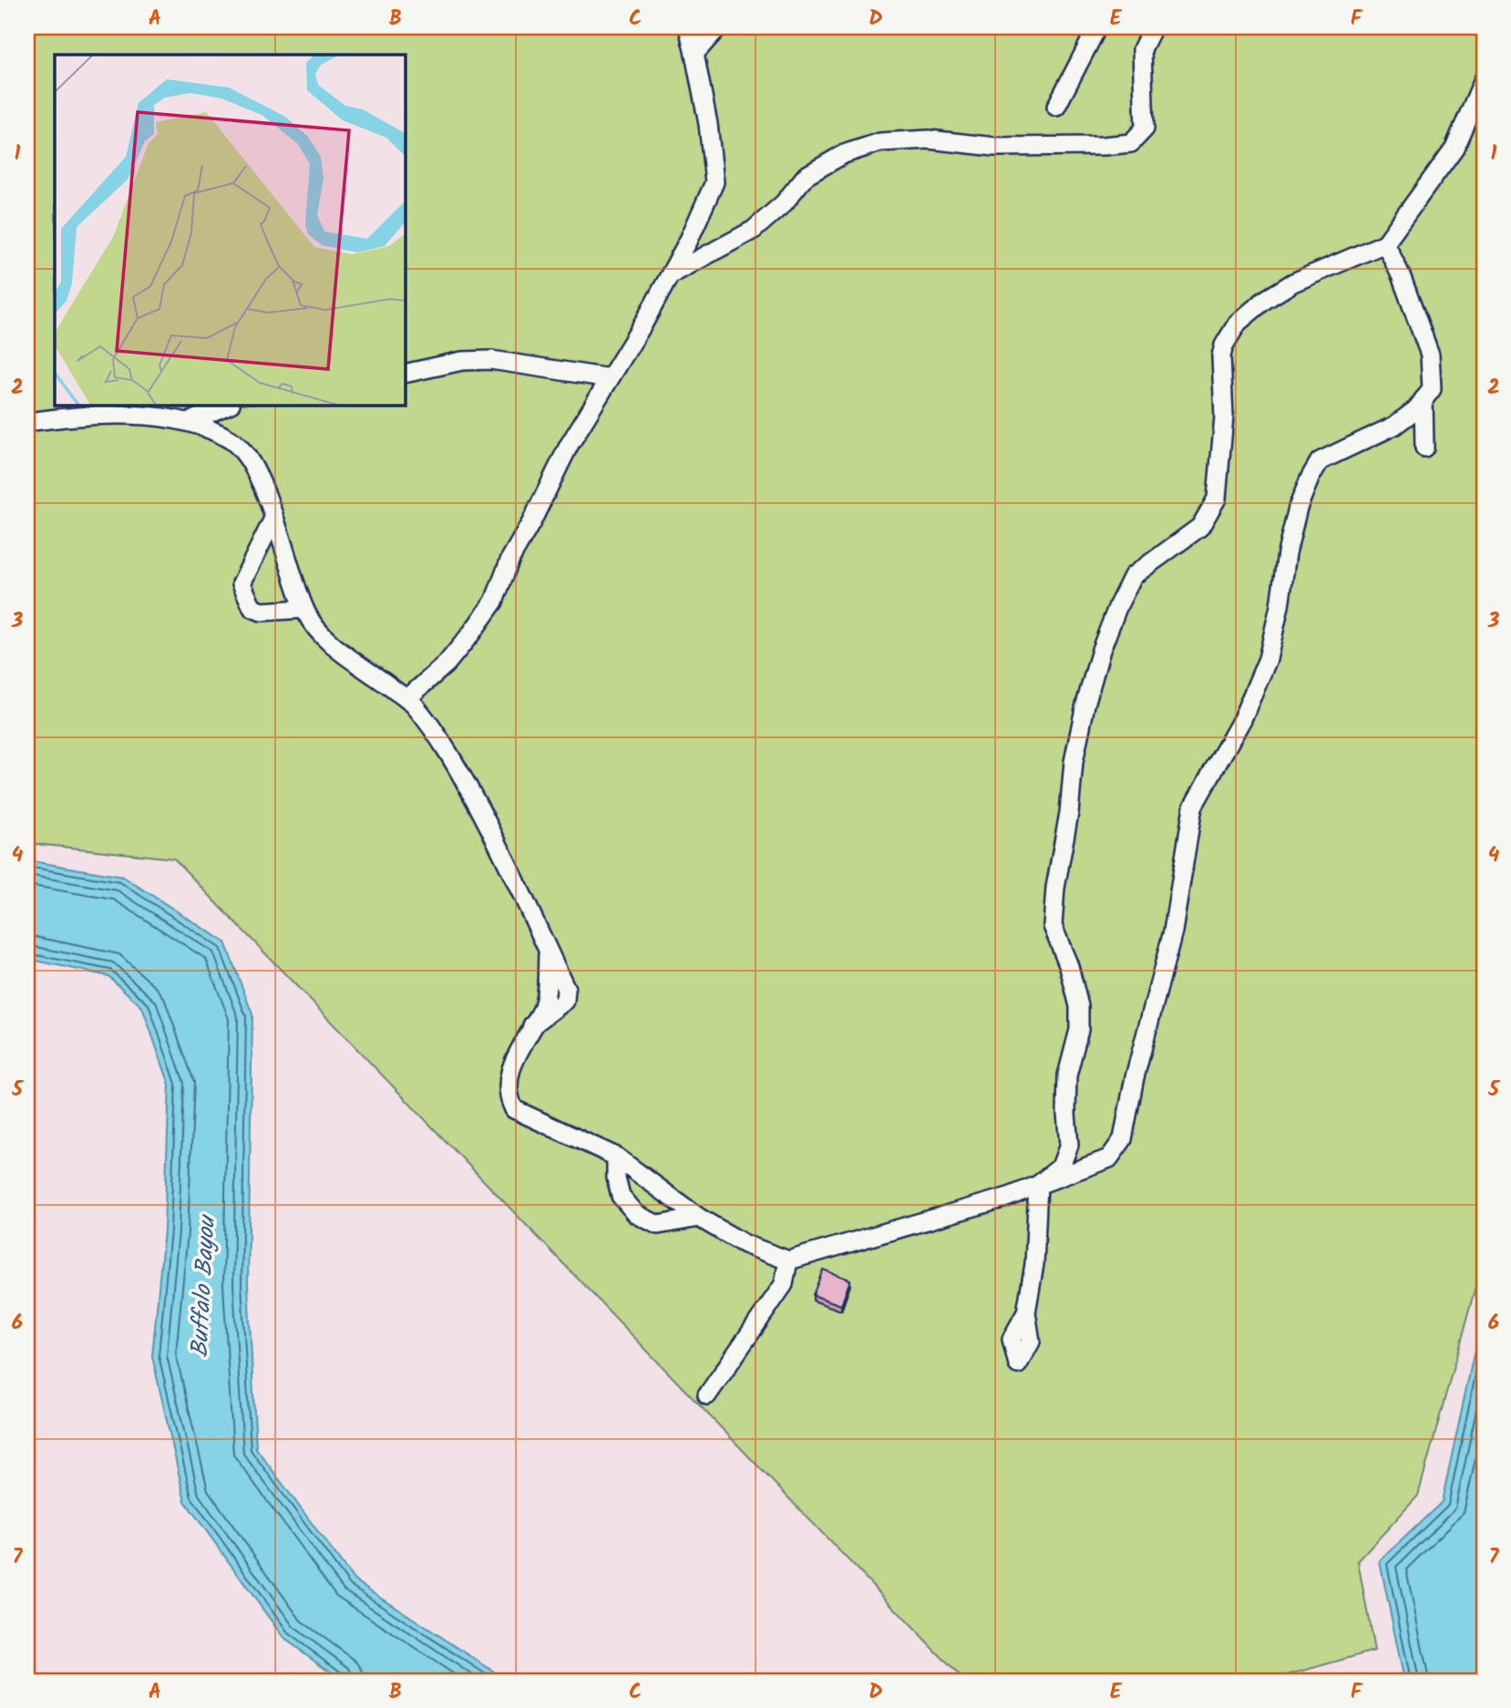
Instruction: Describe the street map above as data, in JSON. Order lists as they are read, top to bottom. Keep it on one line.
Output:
{"water":["Buffalo Bayou"],"grid":{"columns":["A","B","C","D","E","F"],"rows":["1","2","3","4","5","6","7"]}}
